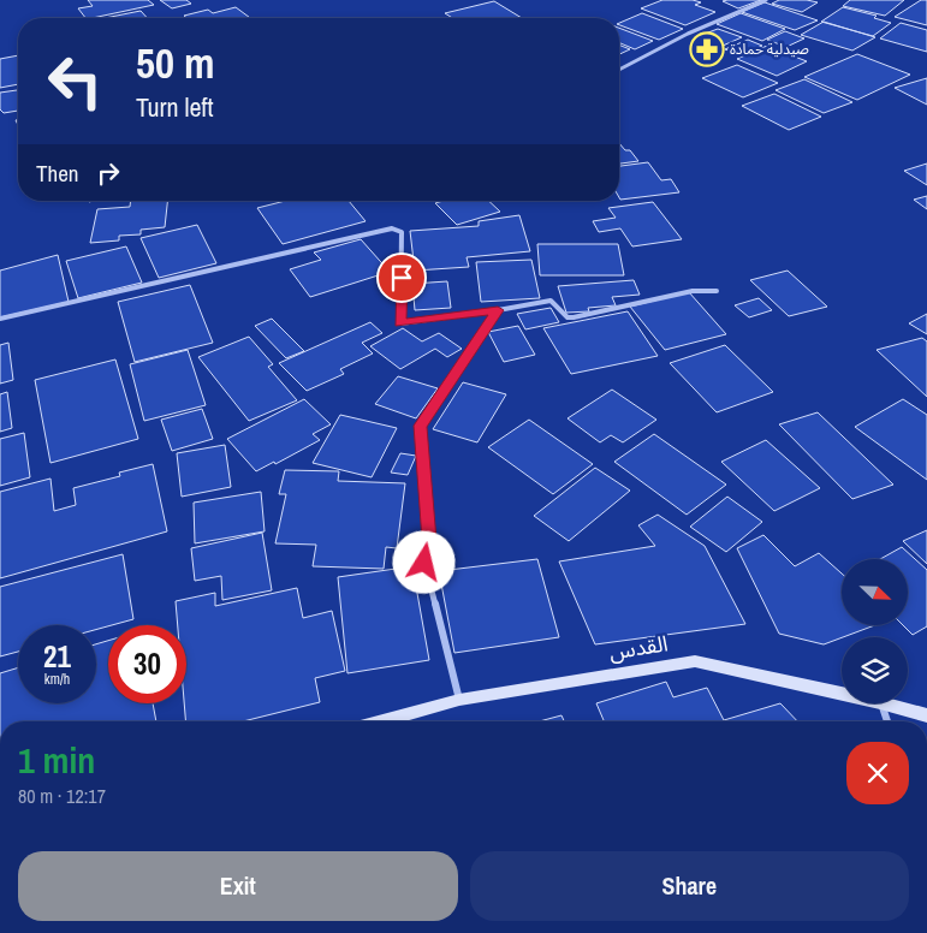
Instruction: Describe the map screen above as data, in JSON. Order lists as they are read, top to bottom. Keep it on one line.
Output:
{"streets":{"main road":["القدس"]},"places":{"pharmacy":["صيدلية حمادة"]},"north":"bottom right","page":{"turn":["50 m","Turn left"],"then":"Then","speed":"21 km/h","limit":"30","heading":["1 min","80 m · 12:17"],"buttons":["Exit","Share"]}}
